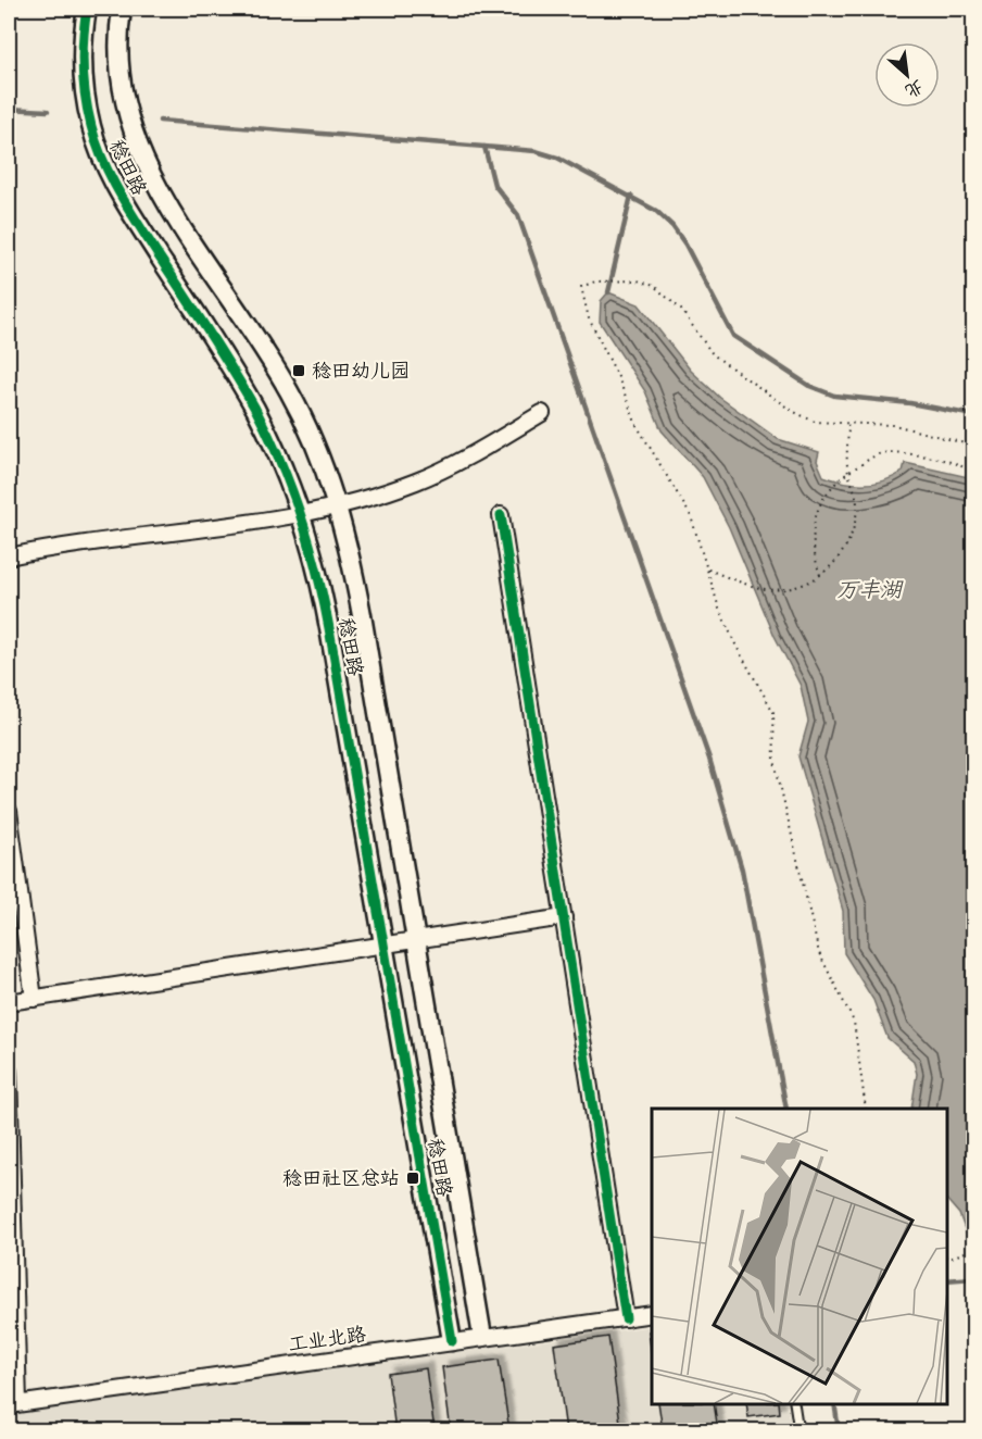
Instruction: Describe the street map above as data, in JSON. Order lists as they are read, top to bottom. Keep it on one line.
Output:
{"streets":{"street":["稔田路","工业北路"]},"crossings":[["稔田路","工业北路"]],"water":["万丰湖"],"places":{"transit":["稔田幼儿园","稔田社区总站"]},"north":"bottom right"}
